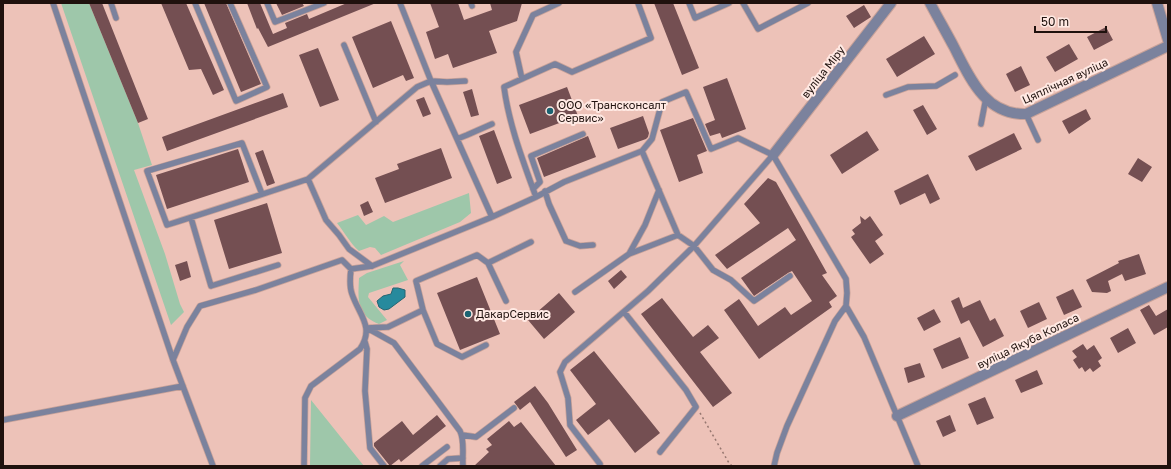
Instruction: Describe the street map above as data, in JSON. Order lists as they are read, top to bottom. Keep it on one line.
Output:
{"streets":{"street":["вуліца Міру","Цяплічная вуліца","вуліца Якуба Коласа"]},"places":["ООО «Трансконсалт Сервис»","ДакарСервис"],"scale_bar":"50 m"}
